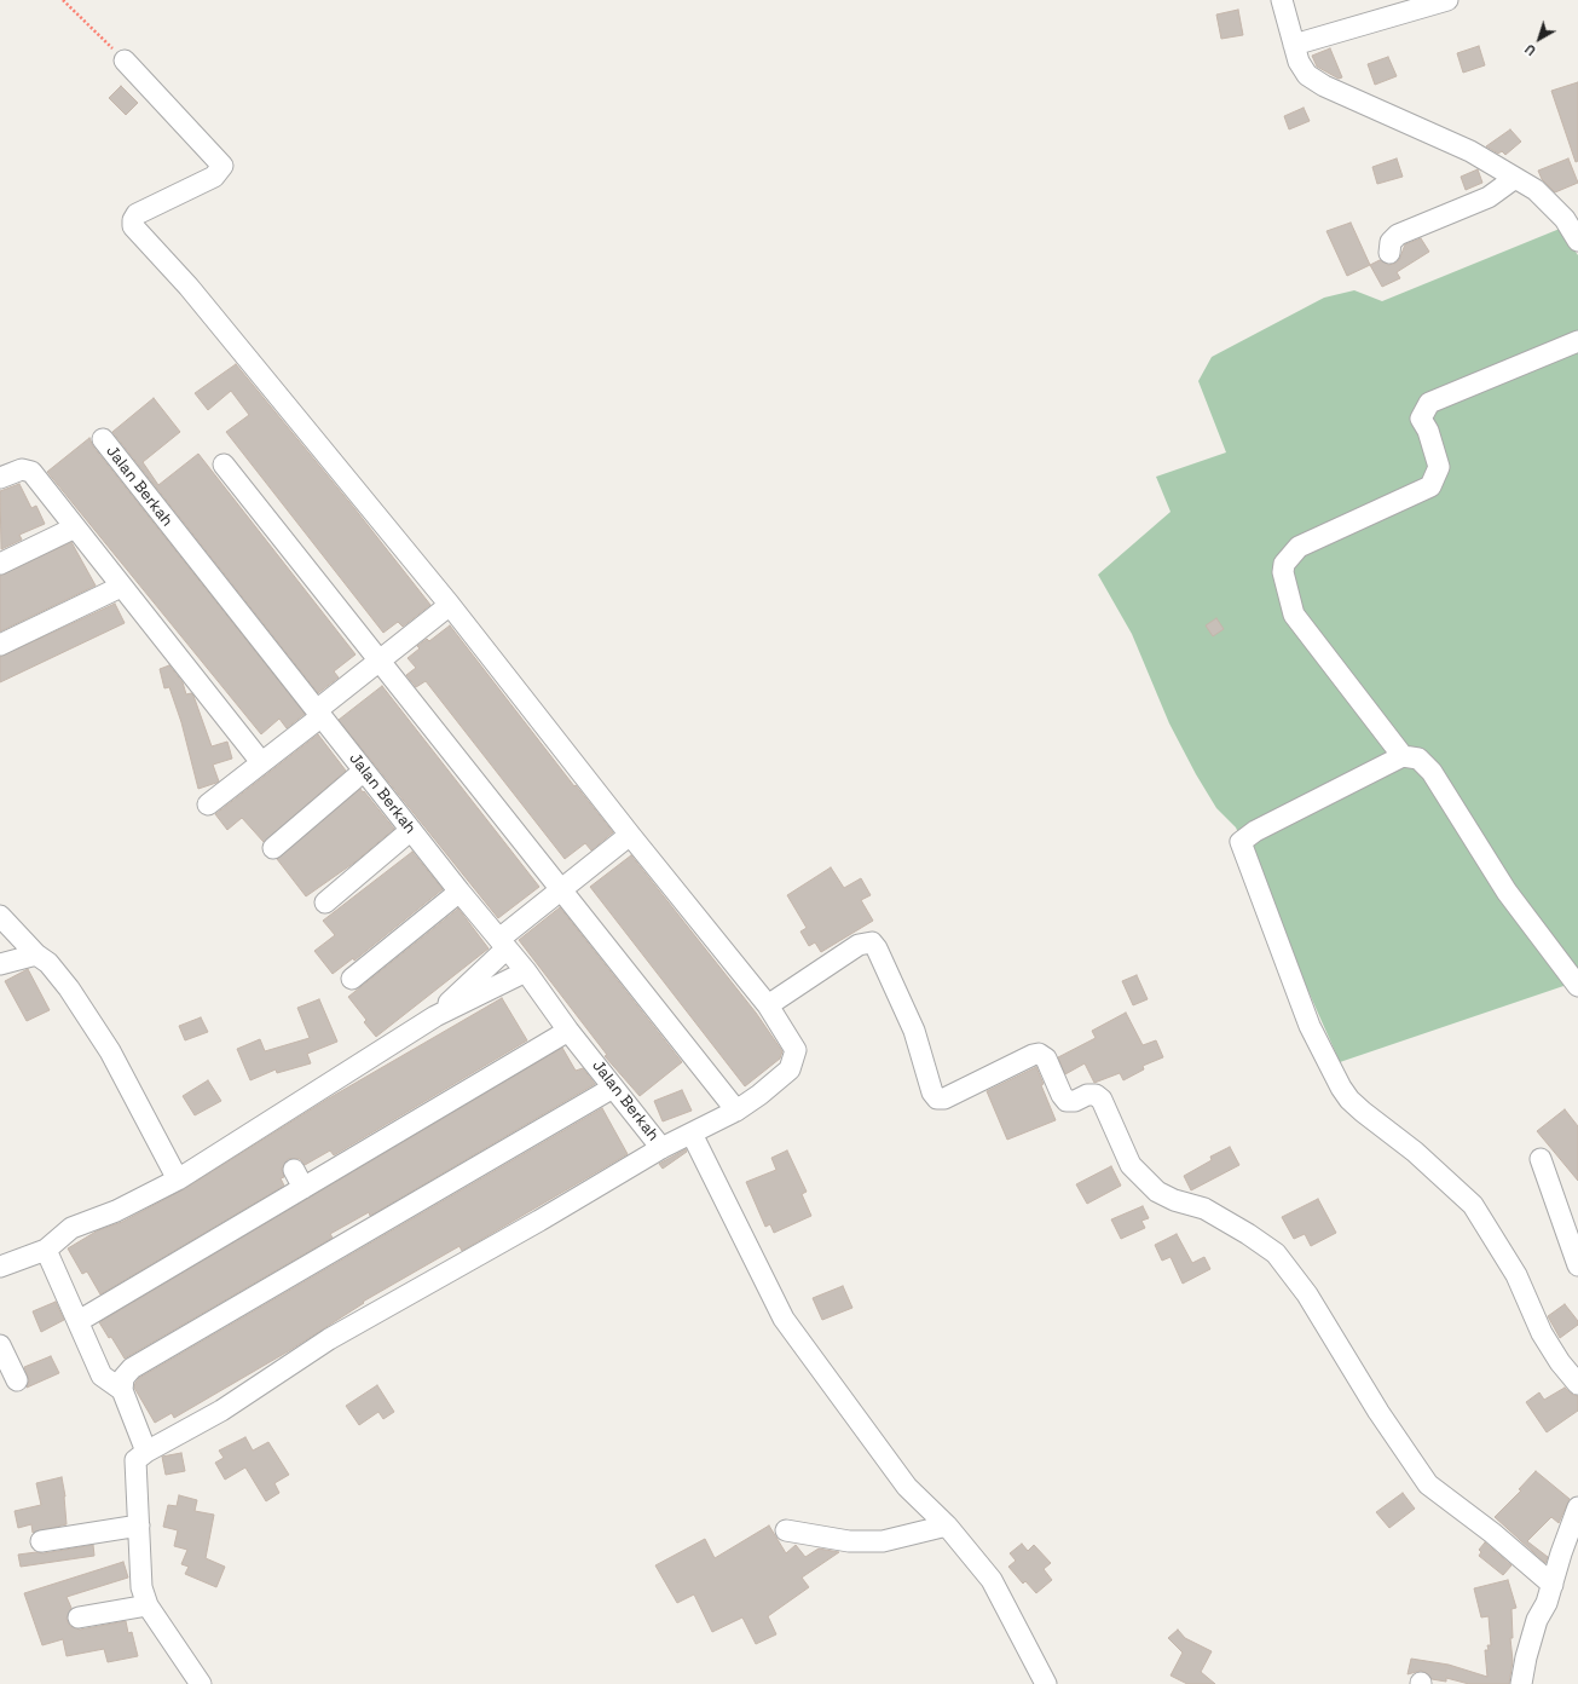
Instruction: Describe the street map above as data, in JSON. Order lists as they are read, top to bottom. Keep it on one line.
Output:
{"streets":{"street":["Jalan Berkah"]},"north":"bottom left"}
